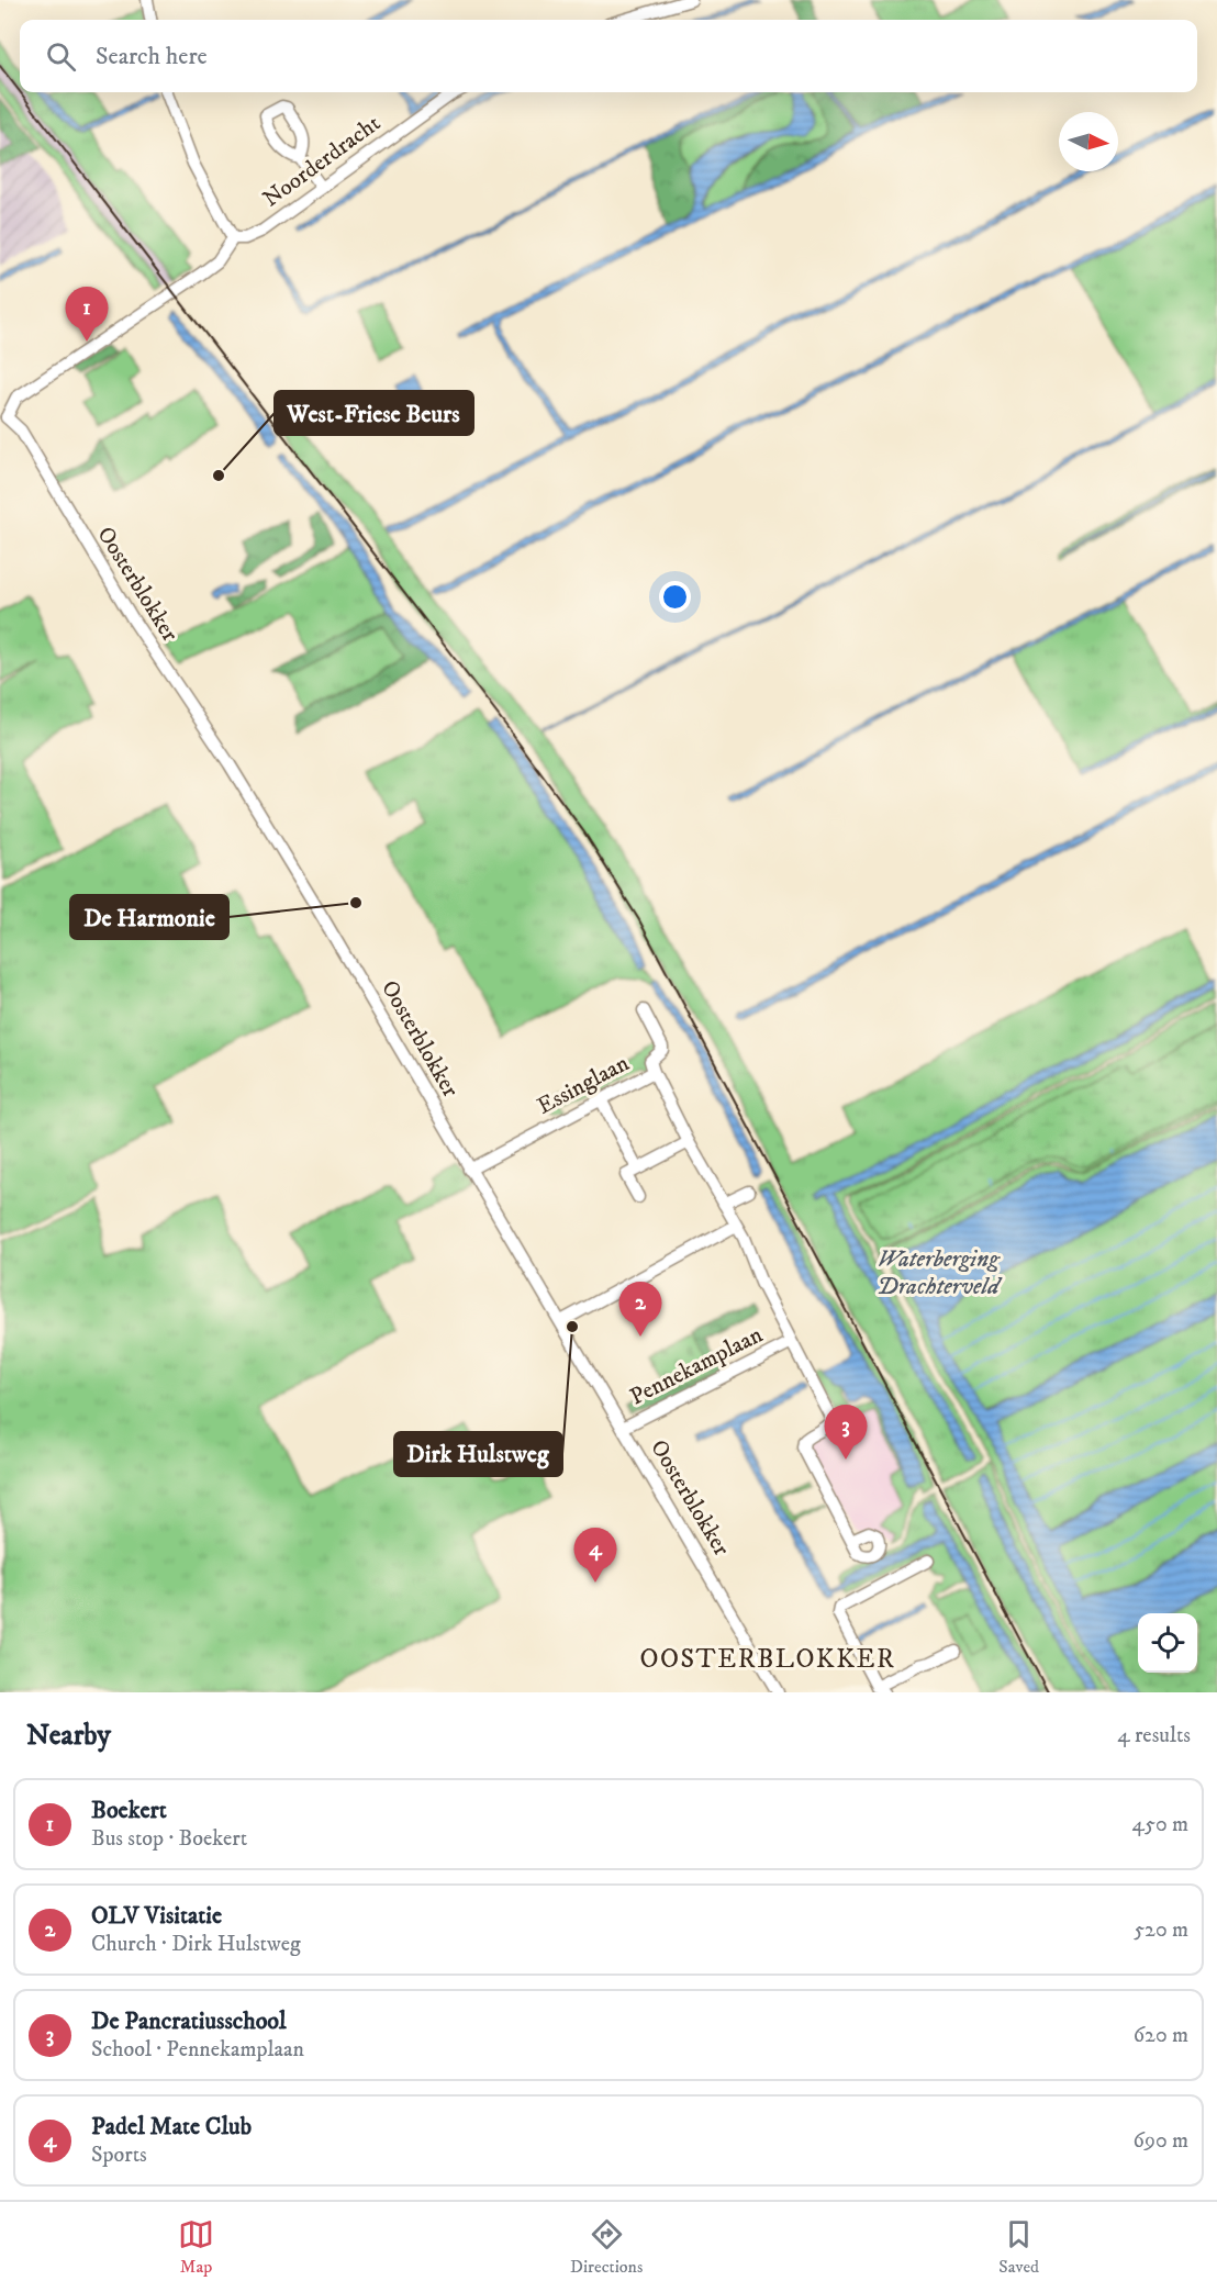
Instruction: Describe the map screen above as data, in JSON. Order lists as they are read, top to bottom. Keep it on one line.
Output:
{"streets":{"street":["Noorderdracht","Oosterblokker","Essinglaan","Pennekamplaan"]},"crossings":[["Oosterblokker","Essinglaan"],["Oosterblokker","Pennekamplaan"],["Essinglaan","Pennekamplaan"]],"districts":["OOSTERBLOKKER"],"water":["Waterberging Drachterveld"],"places":["West-Friese Beurs","De Harmonie","Dirk Hulstweg"],"north":"right","page":{"search":"Search here","pins":["1","2","3","4"],"heading":["Nearby","4 results"],"list":[{"mark":"1","name":"Boekert","note":"Bus stop · Boekert","value":"450 m"},{"mark":"2","name":"OLV Visitatie","note":"Church · Dirk Hulstweg","value":"520 m"},{"mark":"3","name":"De Pancratiusschool","note":"School · Pennekamplaan","value":"620 m"},{"mark":"4","name":"Padel Mate Club","note":"Sports","value":"690 m"}],"nav":["Map","Directions","Saved"]}}
